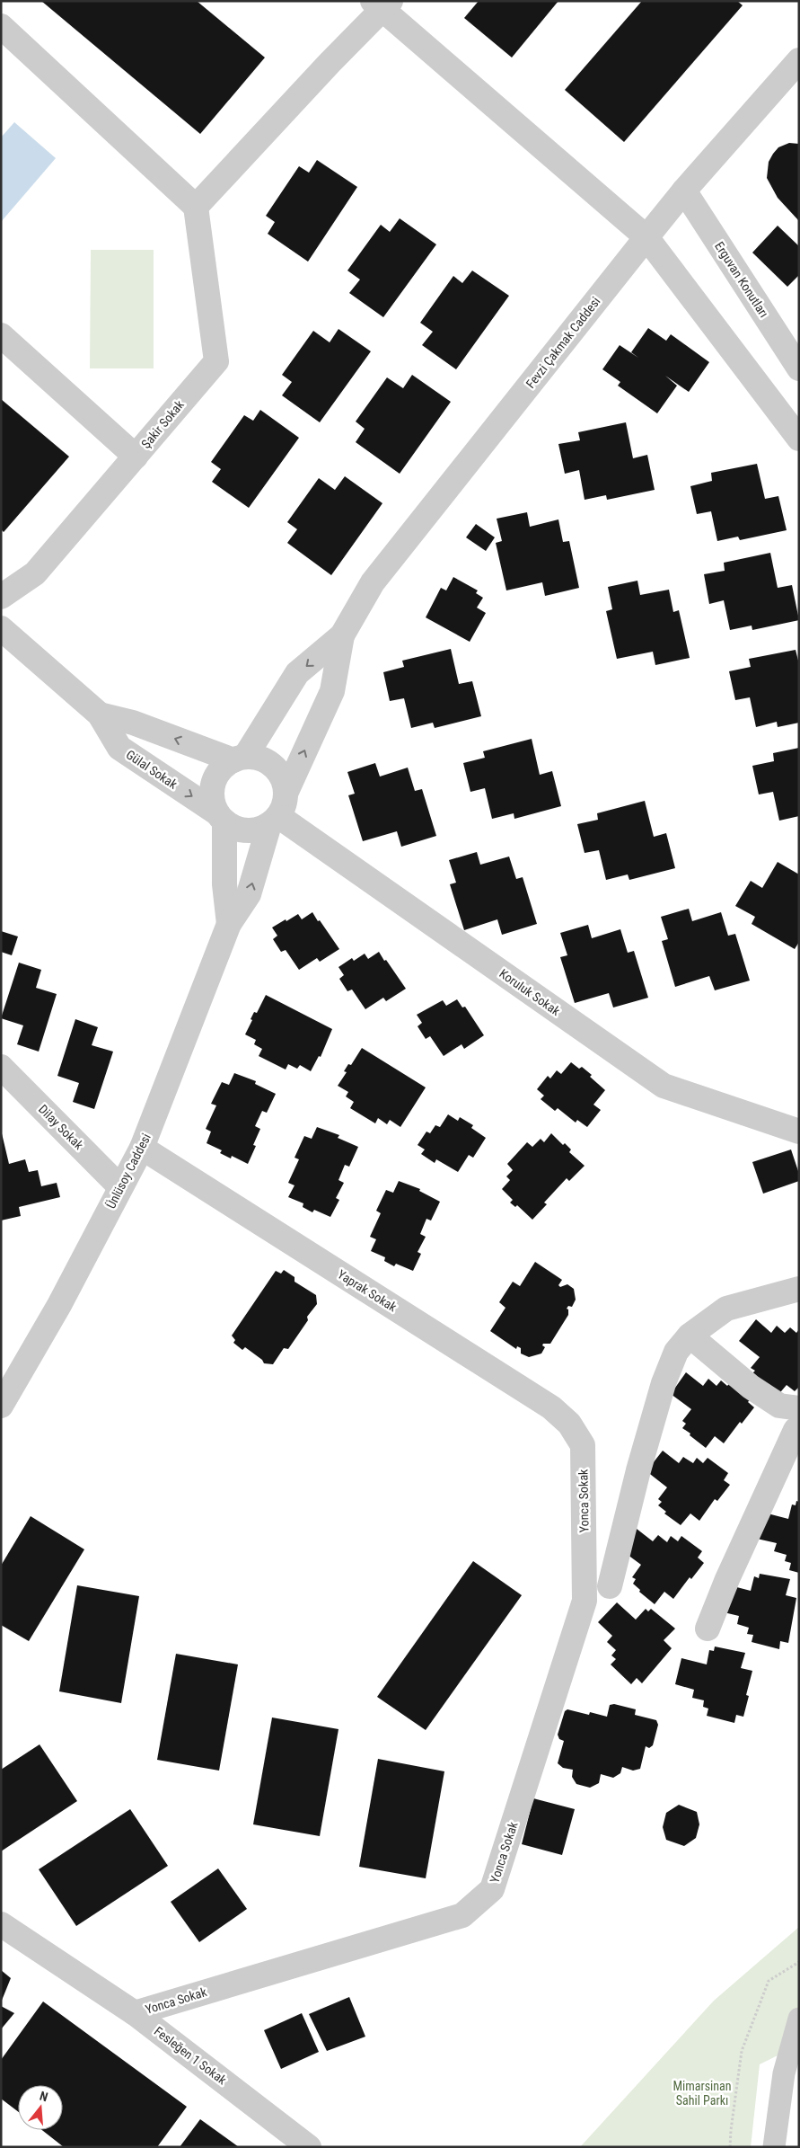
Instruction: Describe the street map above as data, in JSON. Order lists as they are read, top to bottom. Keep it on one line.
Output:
{"streets":{"street":["Erguvan Konutları","Fevzi Çakmak Caddesi","Şakir Sokak","Gülal Sokak","Koruluk Sokak","Dilay Sokak","Ünlüsoy Caddesi","Yaprak Sokak","Yonca Sokak","Fesleğen 1 Sokak"]},"crossings":[["Erguvan Konutları","Fevzi Çakmak Caddesi"],["Fevzi Çakmak Caddesi","Gülal Sokak"],["Fevzi Çakmak Caddesi","Koruluk Sokak"],["Fevzi Çakmak Caddesi","Ünlüsoy Caddesi"],["Gülal Sokak","Koruluk Sokak"],["Gülal Sokak","Ünlüsoy Caddesi"],["Koruluk Sokak","Ünlüsoy Caddesi"],["Dilay Sokak","Ünlüsoy Caddesi"],["Ünlüsoy Caddesi","Yaprak Sokak"],["Yaprak Sokak","Yonca Sokak"],["Yonca Sokak","Fesleğen 1 Sokak"]],"parks":["Mimarsinan Sahil Parkı"],"north":"top"}
